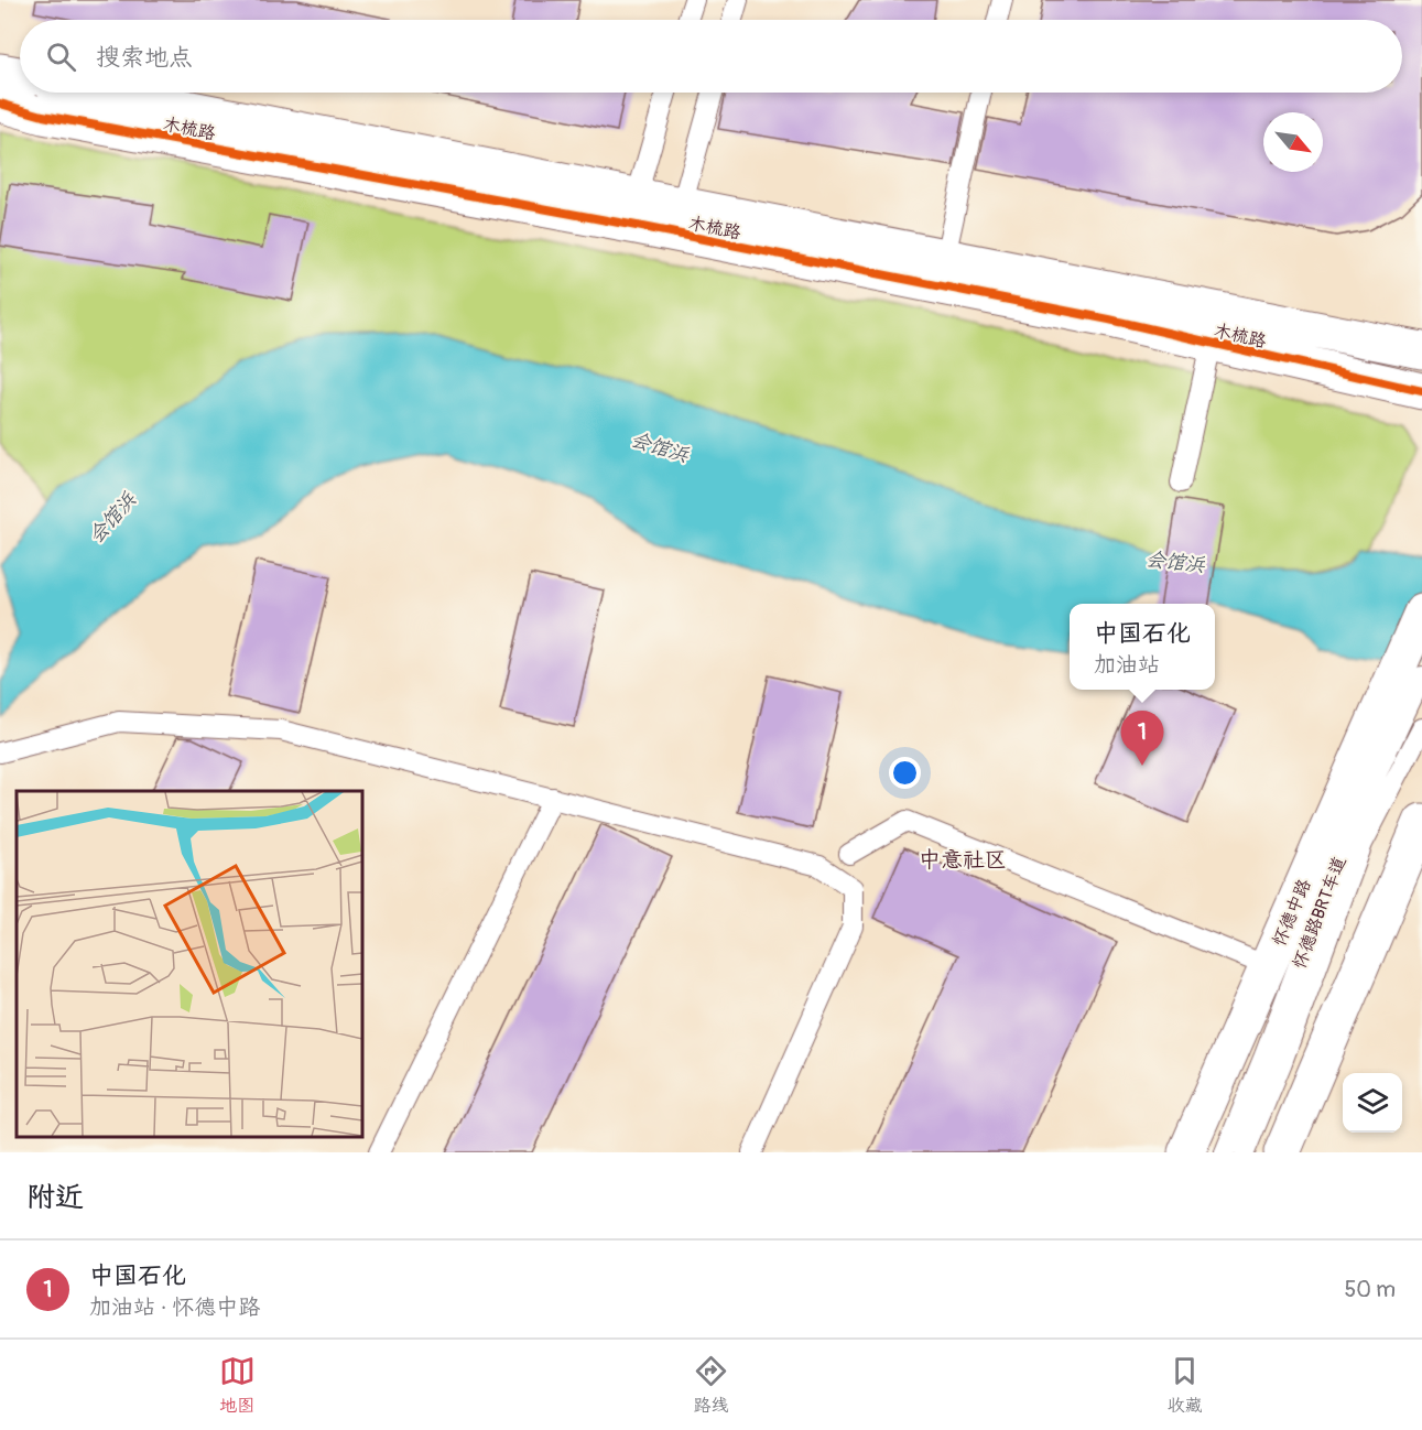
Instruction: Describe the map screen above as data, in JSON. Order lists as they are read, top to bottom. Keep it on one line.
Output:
{"streets":{"street":["木梳路","怀德中路"],"lane":["怀德路BRT车道"]},"crossings":[["怀德中路","怀德路BRT车道"]],"districts":["中意社区"],"water":["会馆浜"],"north":"bottom right","page":{"search":"搜索地点","popup":["中国石化","加油站"],"pins":"1","heading":"附近","list":[{"mark":"1","name":"中国石化","note":"加油站 · 怀德中路","value":"50 m"}],"nav":["地图","路线","收藏"]}}
